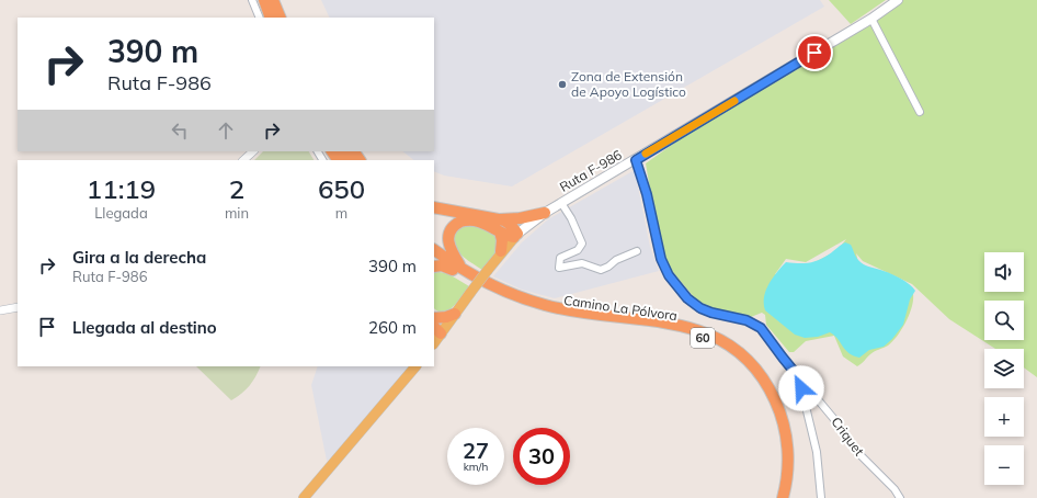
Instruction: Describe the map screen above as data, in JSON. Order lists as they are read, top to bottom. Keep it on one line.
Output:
{"streets":{"highway":["Camino La Pólvora","60"],"main road":["Ruta F-986"],"street":["Criquet"]},"crossings":[["Ruta F-986","Criquet"]],"places":["Zona de Extensión de Apoyo Logístico"],"page":{"turn":["390 m","Ruta F-986"],"eta":["11:19","Llegada","2","min","650","m"],"list":[{"name":"Gira a la derecha","note":"Ruta F-986","value":"390 m"},{"name":"Llegada al destino","value":"260 m"}],"map_buttons":["+","−"],"speed":"27 km/h","limit":"30"}}
